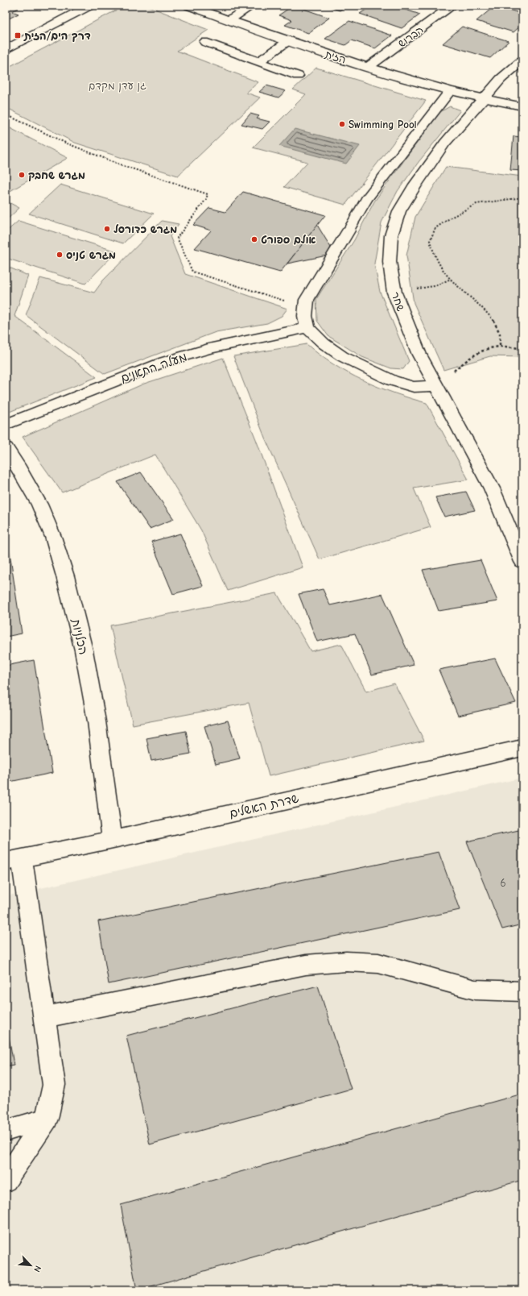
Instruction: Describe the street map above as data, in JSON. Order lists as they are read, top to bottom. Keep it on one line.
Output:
{"streets":{"street":["הברוש","הזית","שחר","מעלה התאנים","הכלניות","שדרת האשלים"]},"crossings":[["הברוש","הזית"],["הזית","שחר"],["הכלניות","שדרת האשלים"]],"parks":["גן עדן מקדם"],"places":{"transit":["דרך הים/הזית"],"other":["Swimming Pool","מגרש שחבק","מגרש כדורסל","אולם ספורט","מגרש טניס"]},"house_numbers":["6"],"north":"bottom right"}
